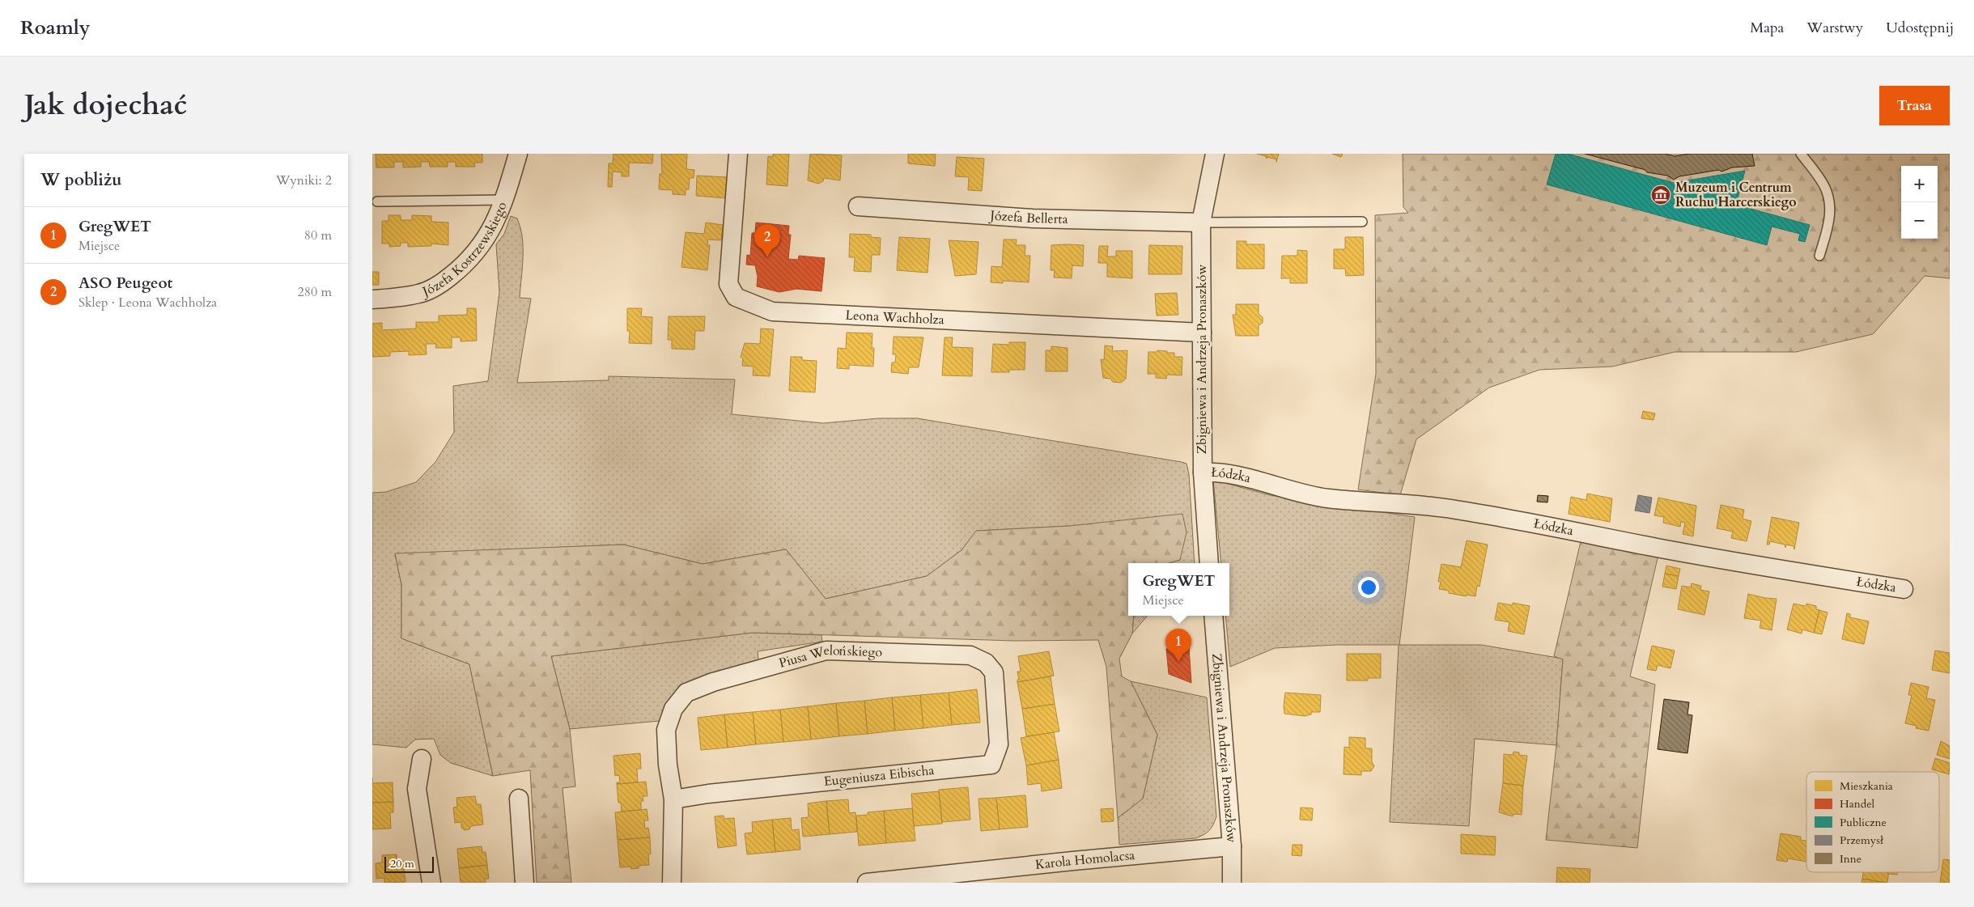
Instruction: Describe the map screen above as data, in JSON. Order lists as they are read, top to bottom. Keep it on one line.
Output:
{"streets":{"street":["Józefa Bellerta","Józefa Kostrzewskiego","Leona Wachholza","Zbigniewa i Andrzeja Pronaszków","Łódzka","Piusa Welońskiego","Eugeniusza Eibischa","Karola Homolacsa"]},"crossings":[["Józefa Bellerta","Zbigniewa i Andrzeja Pronaszków"],["Leona Wachholza","Zbigniewa i Andrzeja Pronaszków"],["Zbigniewa i Andrzeja Pronaszków","Łódzka"],["Zbigniewa i Andrzeja Pronaszków","Karola Homolacsa"],["Piusa Welońskiego","Eugeniusza Eibischa"]],"places":{"museum":["Muzeum i Centrum Ruchu Harcerskiego"]},"legend":["Mieszkania","Handel","Publiczne","Przemysł","Inne"],"scale_bar":"20 m","page":{"header":"Roamly","nav":["Mapa","Warstwy","Udostępnij"],"title":"Jak dojechać","buttons":"Trasa","heading":["W pobliżu","Wyniki: 2"],"map_buttons":["+","−"],"list":[{"mark":"1","name":"GregWET","note":"Miejsce","value":"80 m"},{"mark":"2","name":"ASO Peugeot","note":"Sklep · Leona Wachholza","value":"280 m"}],"pins":["2","1"],"popup":["GregWET","Miejsce"],"scale":"20 m"}}
